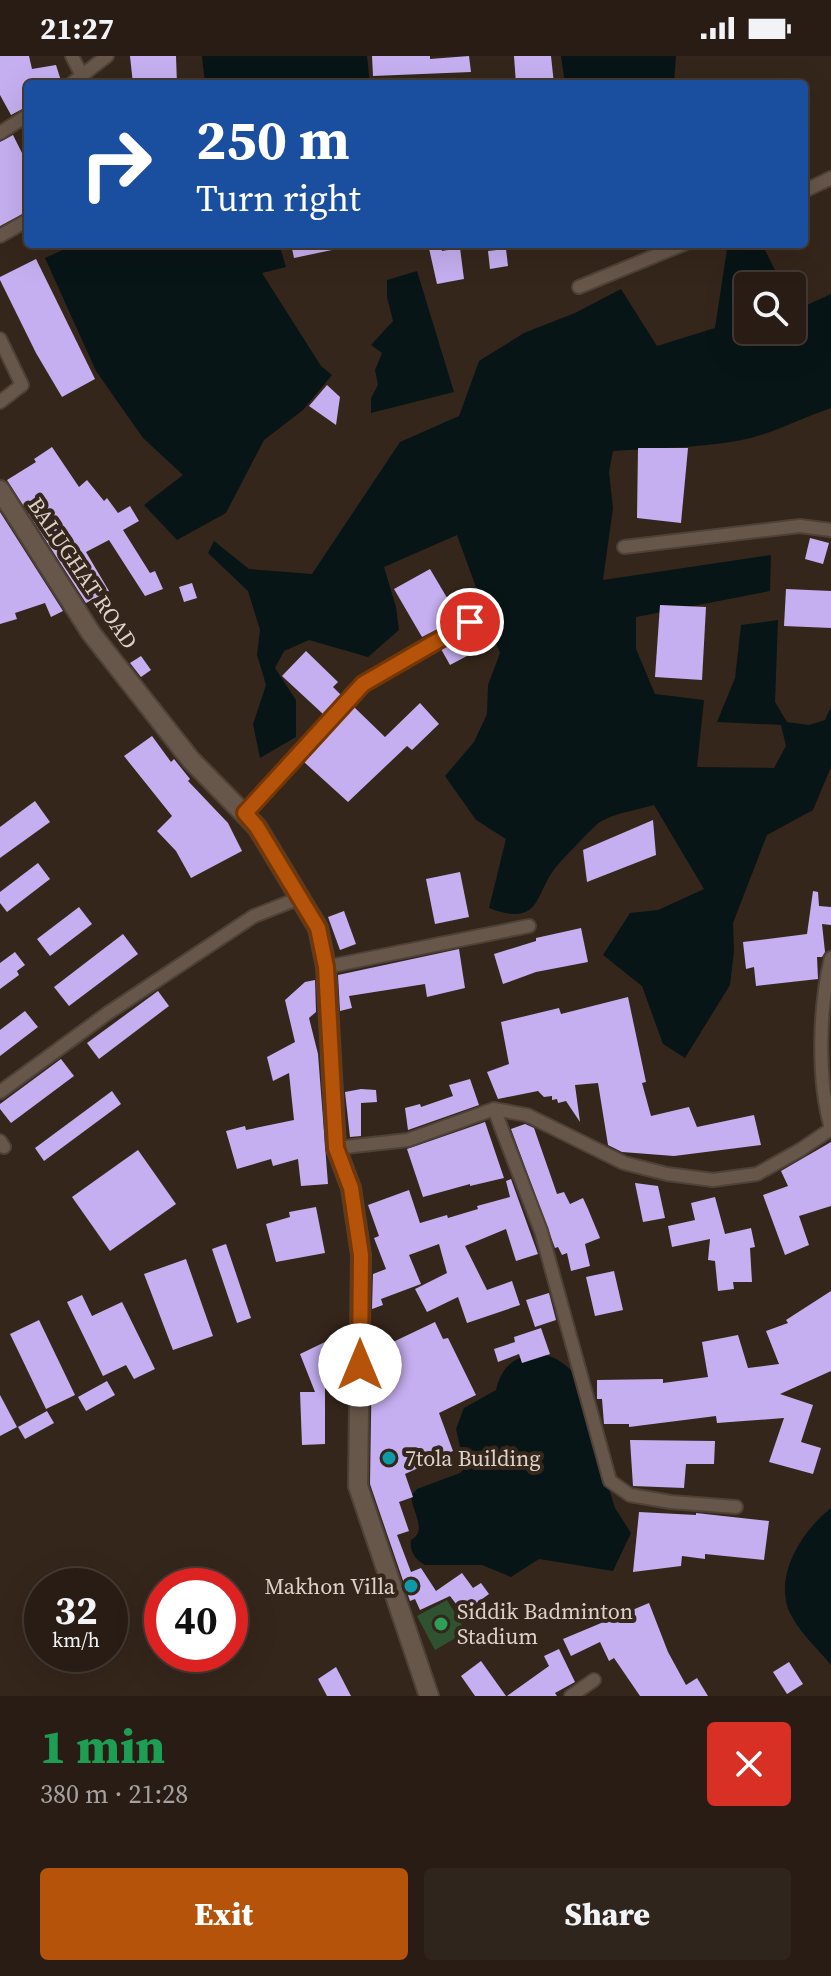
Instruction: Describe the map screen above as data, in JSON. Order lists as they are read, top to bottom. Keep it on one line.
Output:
{"streets":{"street":["BALUGHAT ROAD"]},"places":["7tola Building","Makhon Villa","Siddik Badminton Stadium"],"page":{"status":"21:27","turn":["250 m","Turn right"],"speed":"32 km/h","limit":"40","heading":["1 min","380 m · 21:28"],"buttons":["Exit","Share"]}}
